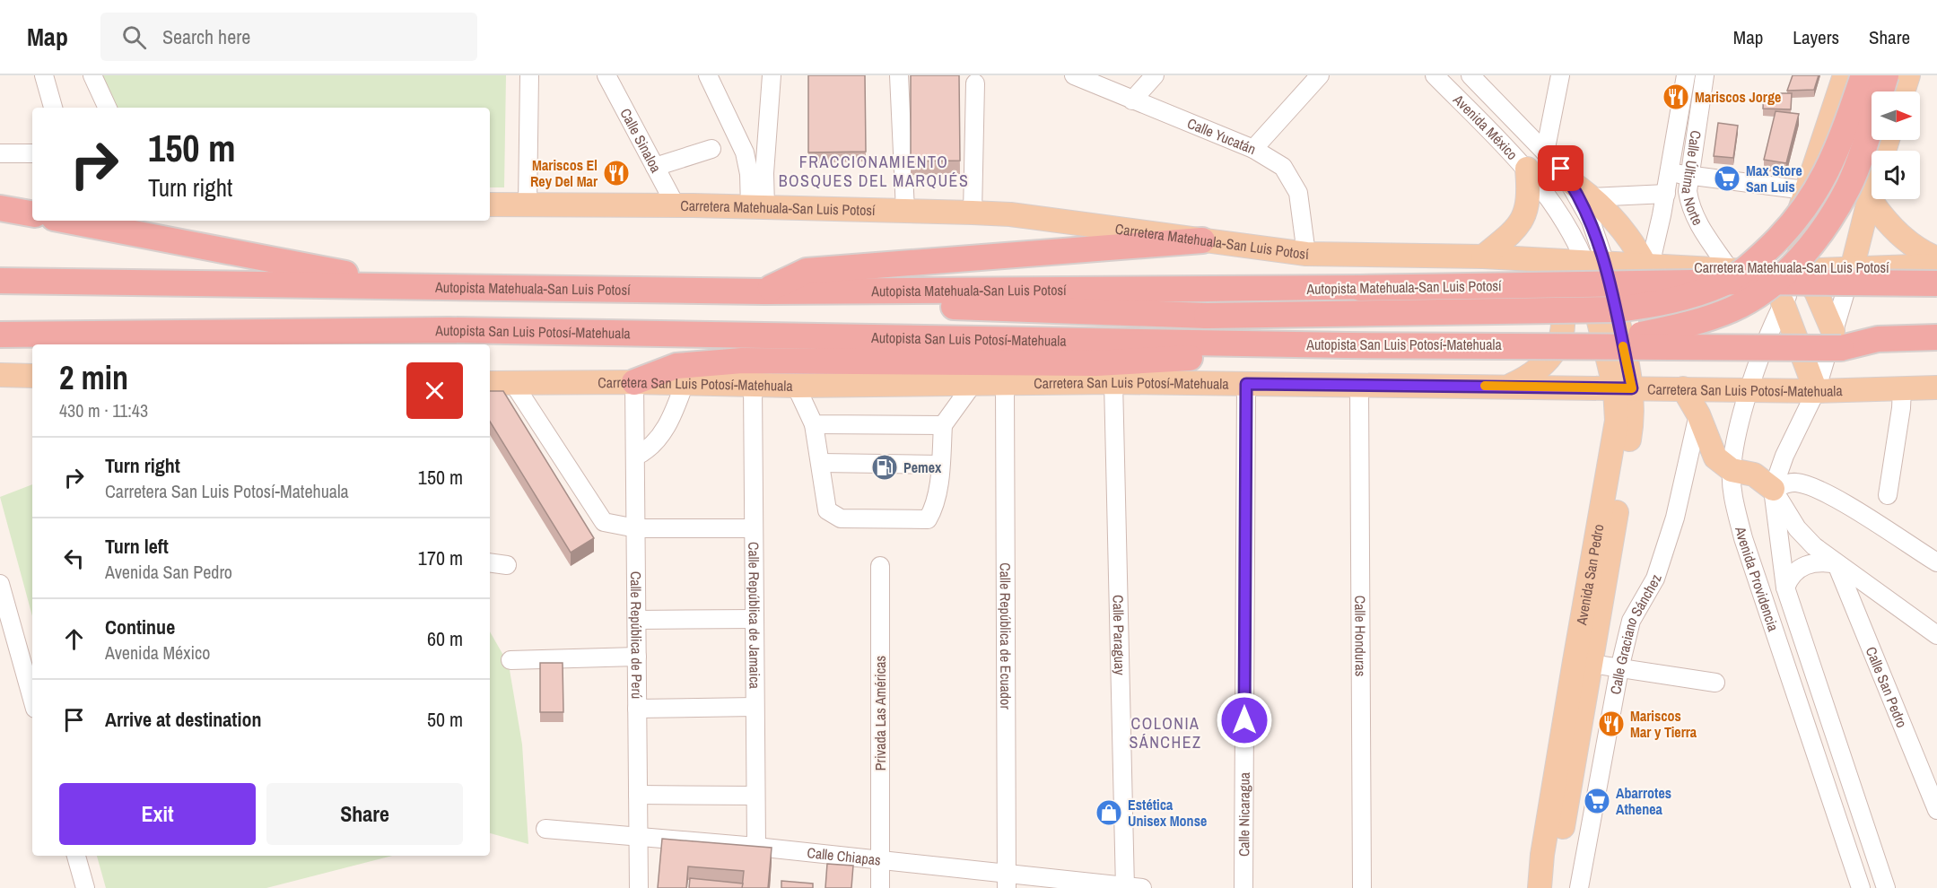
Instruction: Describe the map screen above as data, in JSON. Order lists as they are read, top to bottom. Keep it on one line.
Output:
{"streets":{"highway":["Autopista Matehuala-San Luis Potosí","Autopista San Luis Potosí-Matehuala"],"main road":["Carretera Matehuala-San Luis Potosí","Carretera San Luis Potosí-Matehuala","Avenida San Pedro"],"street":["Avenida México","Calle Yucatán","Calle Sinaloa","Calle Última Norte","Avenida Providencia","Calle República de Jamaica","Calle Graciano Sánchez","Calle República de Perú","Calle República de Ecuador","Calle Paraguay","Calle Honduras","Calle San Pedro","Privada Las Américas","Calle Nicaragua","Calle Chiapas"]},"crossings":[["Avenida México","Carretera Matehuala-San Luis Potosí"],["Avenida México","Avenida San Pedro"],["Calle Yucatán","Carretera Matehuala-San Luis Potosí"],["Calle Sinaloa","Carretera Matehuala-San Luis Potosí"],["Calle Última Norte","Carretera Matehuala-San Luis Potosí"],["Calle Última Norte","Autopista Matehuala-San Luis Potosí"],["Carretera Matehuala-San Luis Potosí","Autopista Matehuala-San Luis Potosí"],["Carretera Matehuala-San Luis Potosí","Avenida San Pedro"],["Carretera Matehuala-San Luis Potosí","Avenida Providencia"],["Autopista San Luis Potosí-Matehuala","Avenida Providencia"],["Carretera San Luis Potosí-Matehuala","Avenida San Pedro"],["Carretera San Luis Potosí-Matehuala","Avenida Providencia"],["Carretera San Luis Potosí-Matehuala","Calle República de Jamaica"],["Carretera San Luis Potosí-Matehuala","Calle República de Perú"],["Carretera San Luis Potosí-Matehuala","Calle República de Ecuador"],["Carretera San Luis Potosí-Matehuala","Calle Paraguay"],["Carretera San Luis Potosí-Matehuala","Calle Honduras"],["Carretera San Luis Potosí-Matehuala","Calle Nicaragua"],["Avenida Providencia","Calle San Pedro"],["Calle República de Jamaica","Calle Chiapas"],["Calle República de Perú","Calle Chiapas"],["Calle República de Ecuador","Calle Chiapas"],["Calle Paraguay","Calle Chiapas"],["Privada Las Américas","Calle Chiapas"]],"districts":["FRACCIONAMIENTO BOSQUES DEL MARQUÉS","COLONIA SÁNCHEZ"],"places":{"restaurant":["Mariscos Jorge","Mariscos El Rey Del Mar","Mariscos Mar y Tierra"],"supermarket":["Max Store San Luis","Abarrotes Athenea"],"fuel station":["Pemex"],"shop":["Estética Unisex Monse"]},"north":"right","page":{"header":"Map","search":"Search here","nav":["Map","Layers","Share"],"turn":["150 m","Turn right"],"heading":["2 min","430 m · 11:43"],"list":[{"name":"Turn right","note":"Carretera San Luis Potosí-Matehuala","value":"150 m"},{"name":"Turn left","note":"Avenida San Pedro","value":"170 m"},{"name":"Continue","note":"Avenida México","value":"60 m"},{"name":"Arrive at destination","value":"50 m"}],"buttons":["Exit","Share"]}}
